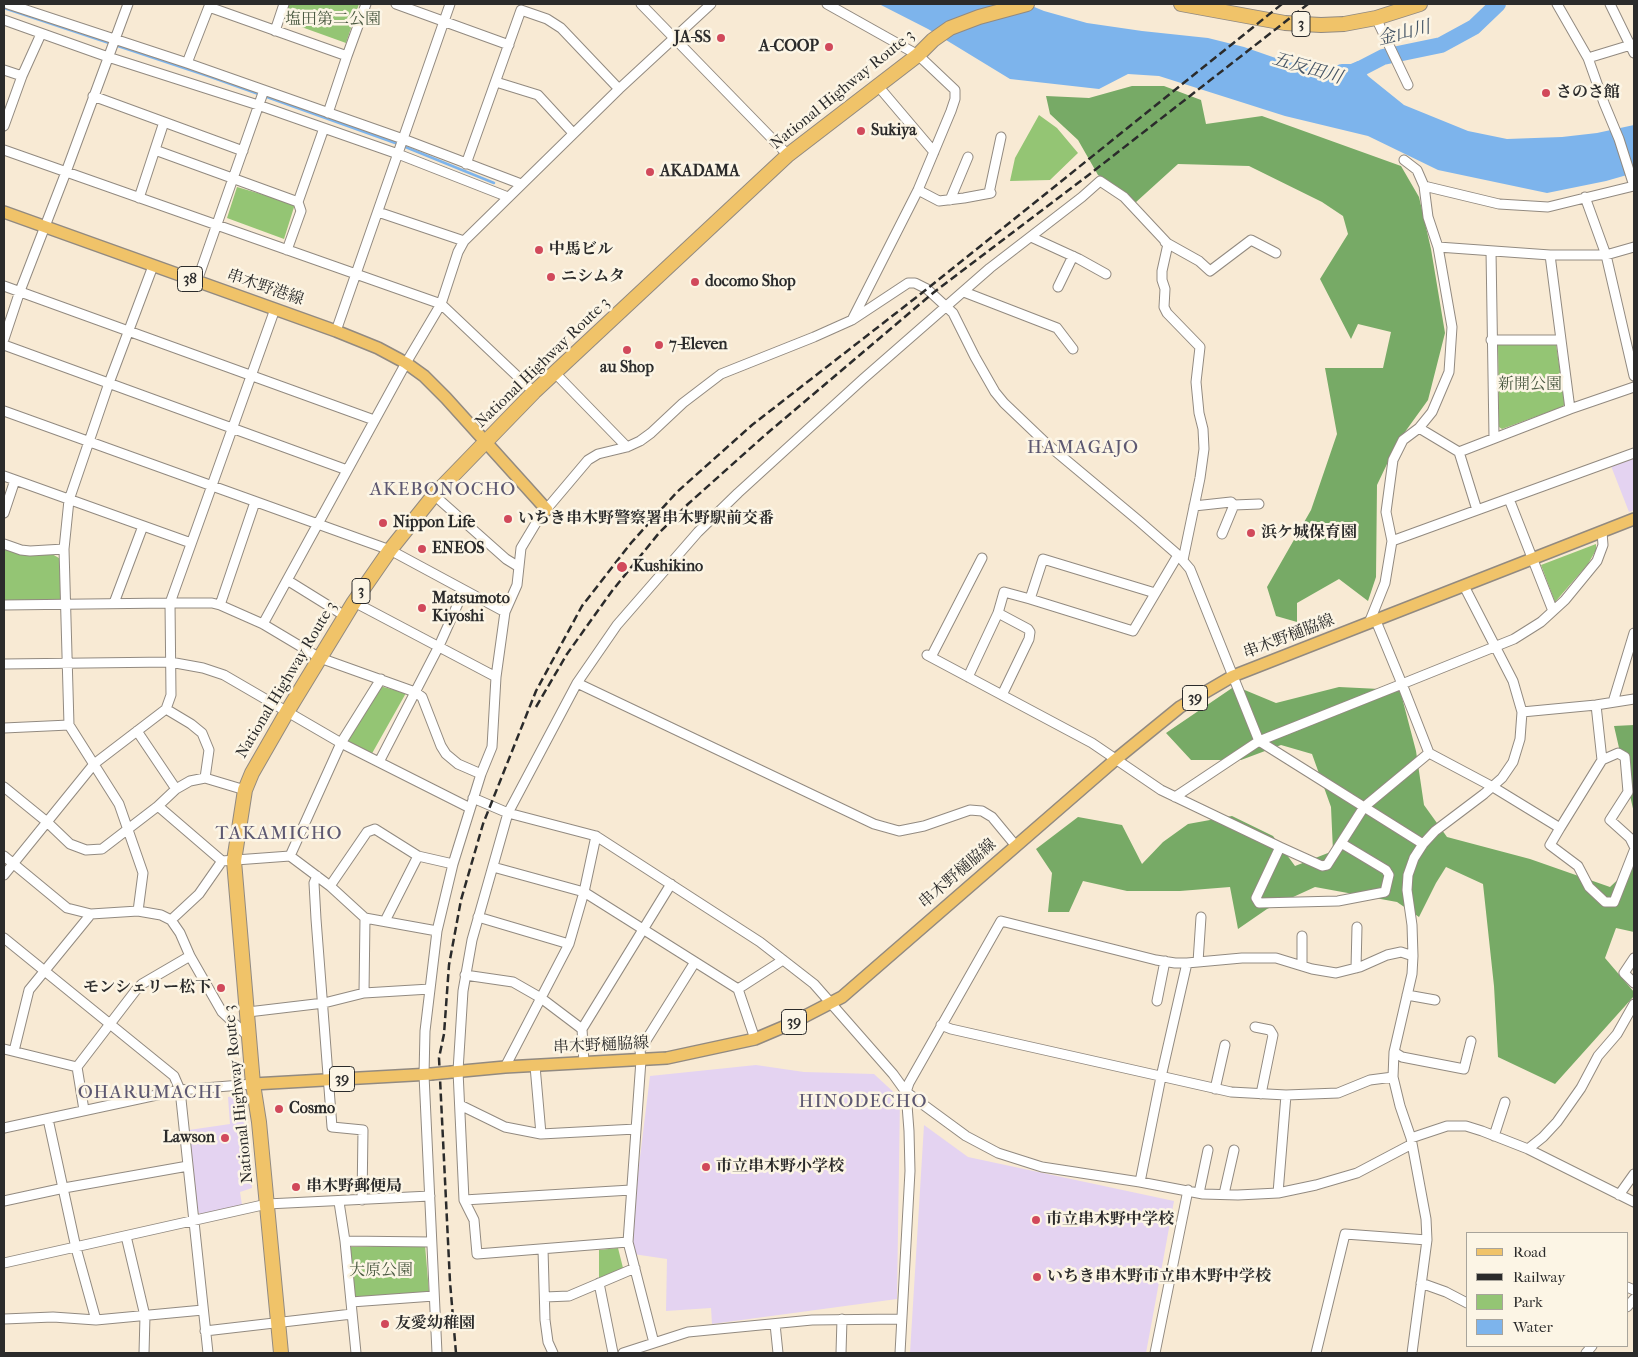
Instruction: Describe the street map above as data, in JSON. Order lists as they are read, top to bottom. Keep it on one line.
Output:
{"streets":{"highway":["3","National Highway Route 3"],"main road":["38","串木野港線","串木野樋脇線","39"]},"crossings":[["National Highway Route 3","串木野港線"],["National Highway Route 3","串木野樋脇線"]],"districts":["HAMAGAJO","AKEBONOCHO","TAKAMICHO","OHARUMACHI","HINODECHO"],"water":["金山川","五反田川"],"parks":["塩田第二公園","新開公園","大原公園"],"places":["JA-SS","A-COOP","さのさ館","Sukiya","AKADAMA","中馬ビル","ニシムタ","docomo Shop","7-Eleven","au Shop","いちき串木野警察署串木野駅前交番","Nippon Life","浜ケ城保育園","ENEOS","Kushikino","Matsumoto Kiyoshi","モンシェリー松下","Cosmo","Lawson","市立串木野小学校","串木野郵便局","市立串木野中学校","いちき串木野市立串木野中学校","友愛幼稚園"],"legend":["Road","Railway","Park","Water"]}
